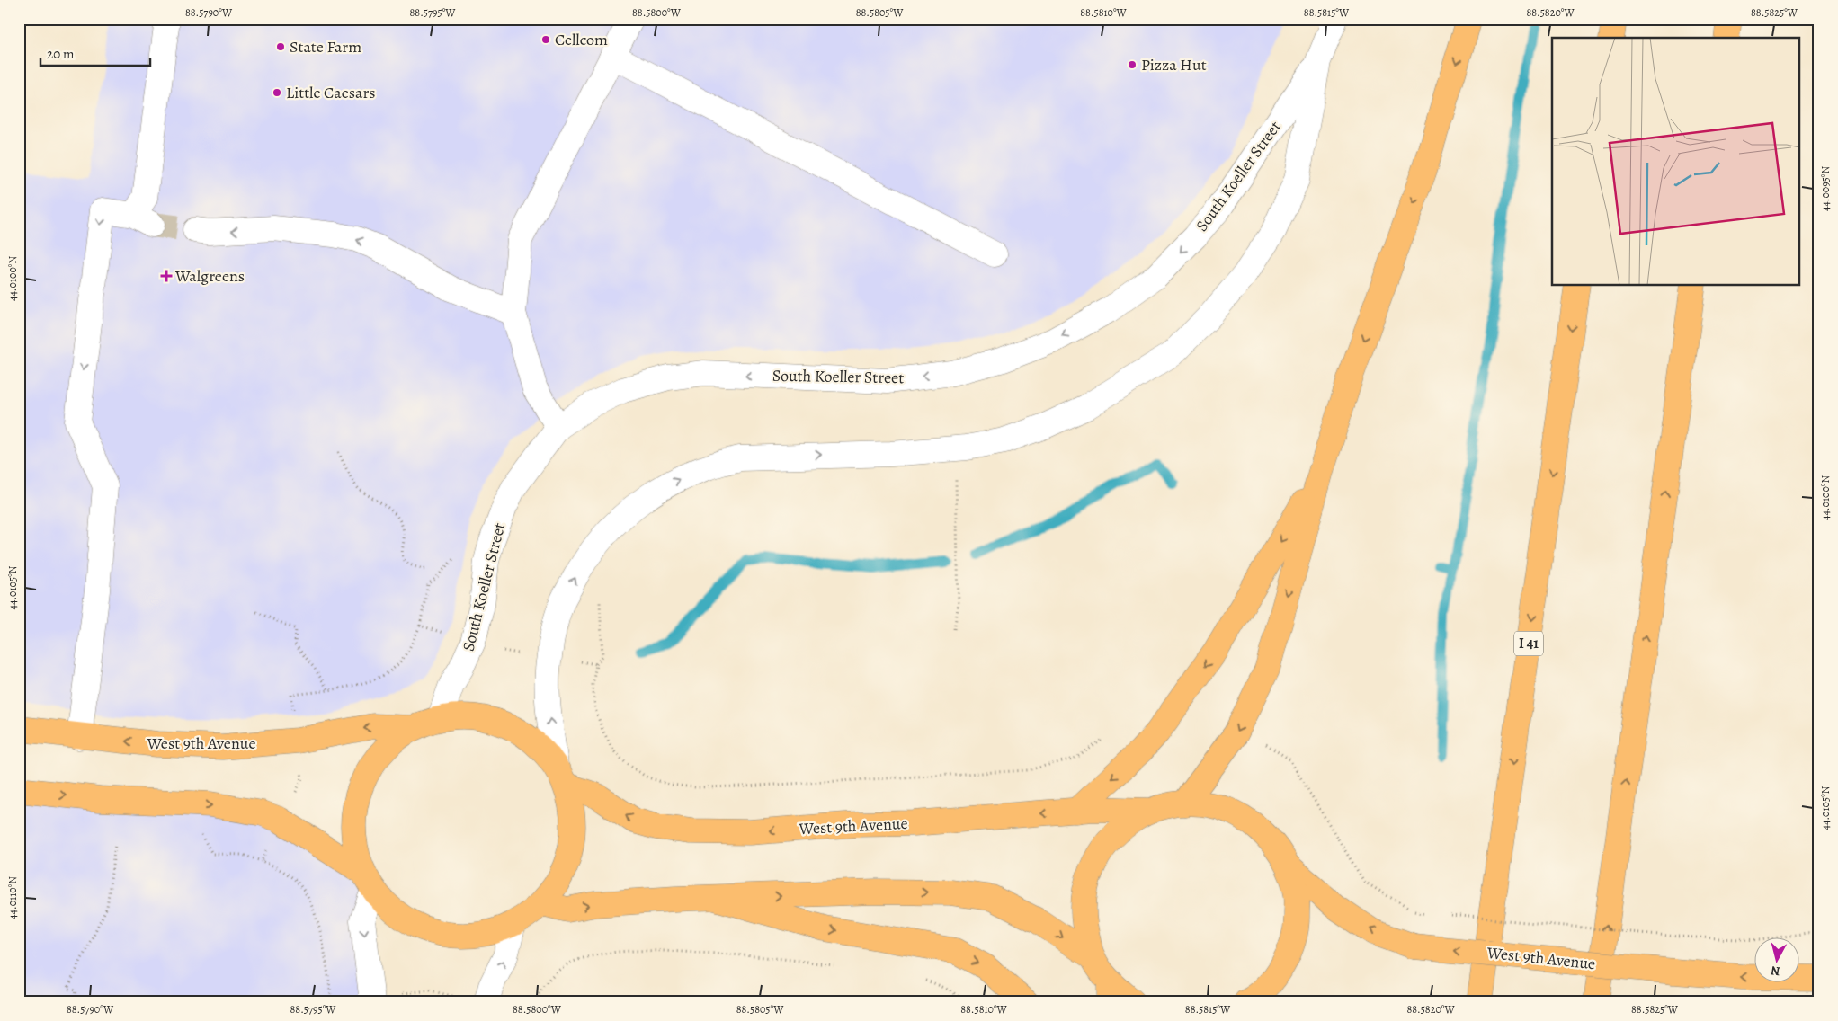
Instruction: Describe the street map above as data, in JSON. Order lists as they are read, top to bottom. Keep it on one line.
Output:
{"streets":{"main road":["I 41","West 9th Avenue"],"street":["South Koeller Street"]},"crossings":[["South Koeller Street","West 9th Avenue"]],"places":{"other":["Cellcom","State Farm","Pizza Hut","Little Caesars"],"health":["Walgreens"]},"scale_bar":"20 m","north":"bottom","coordinates":["88.5790°W","88.5795°W","88.5800°W","88.5805°W","88.5810°W","88.5815°W","88.5820°W","88.5825°W","44.0095°N","44.0100°N","44.0105°N","44.0110°N"]}
